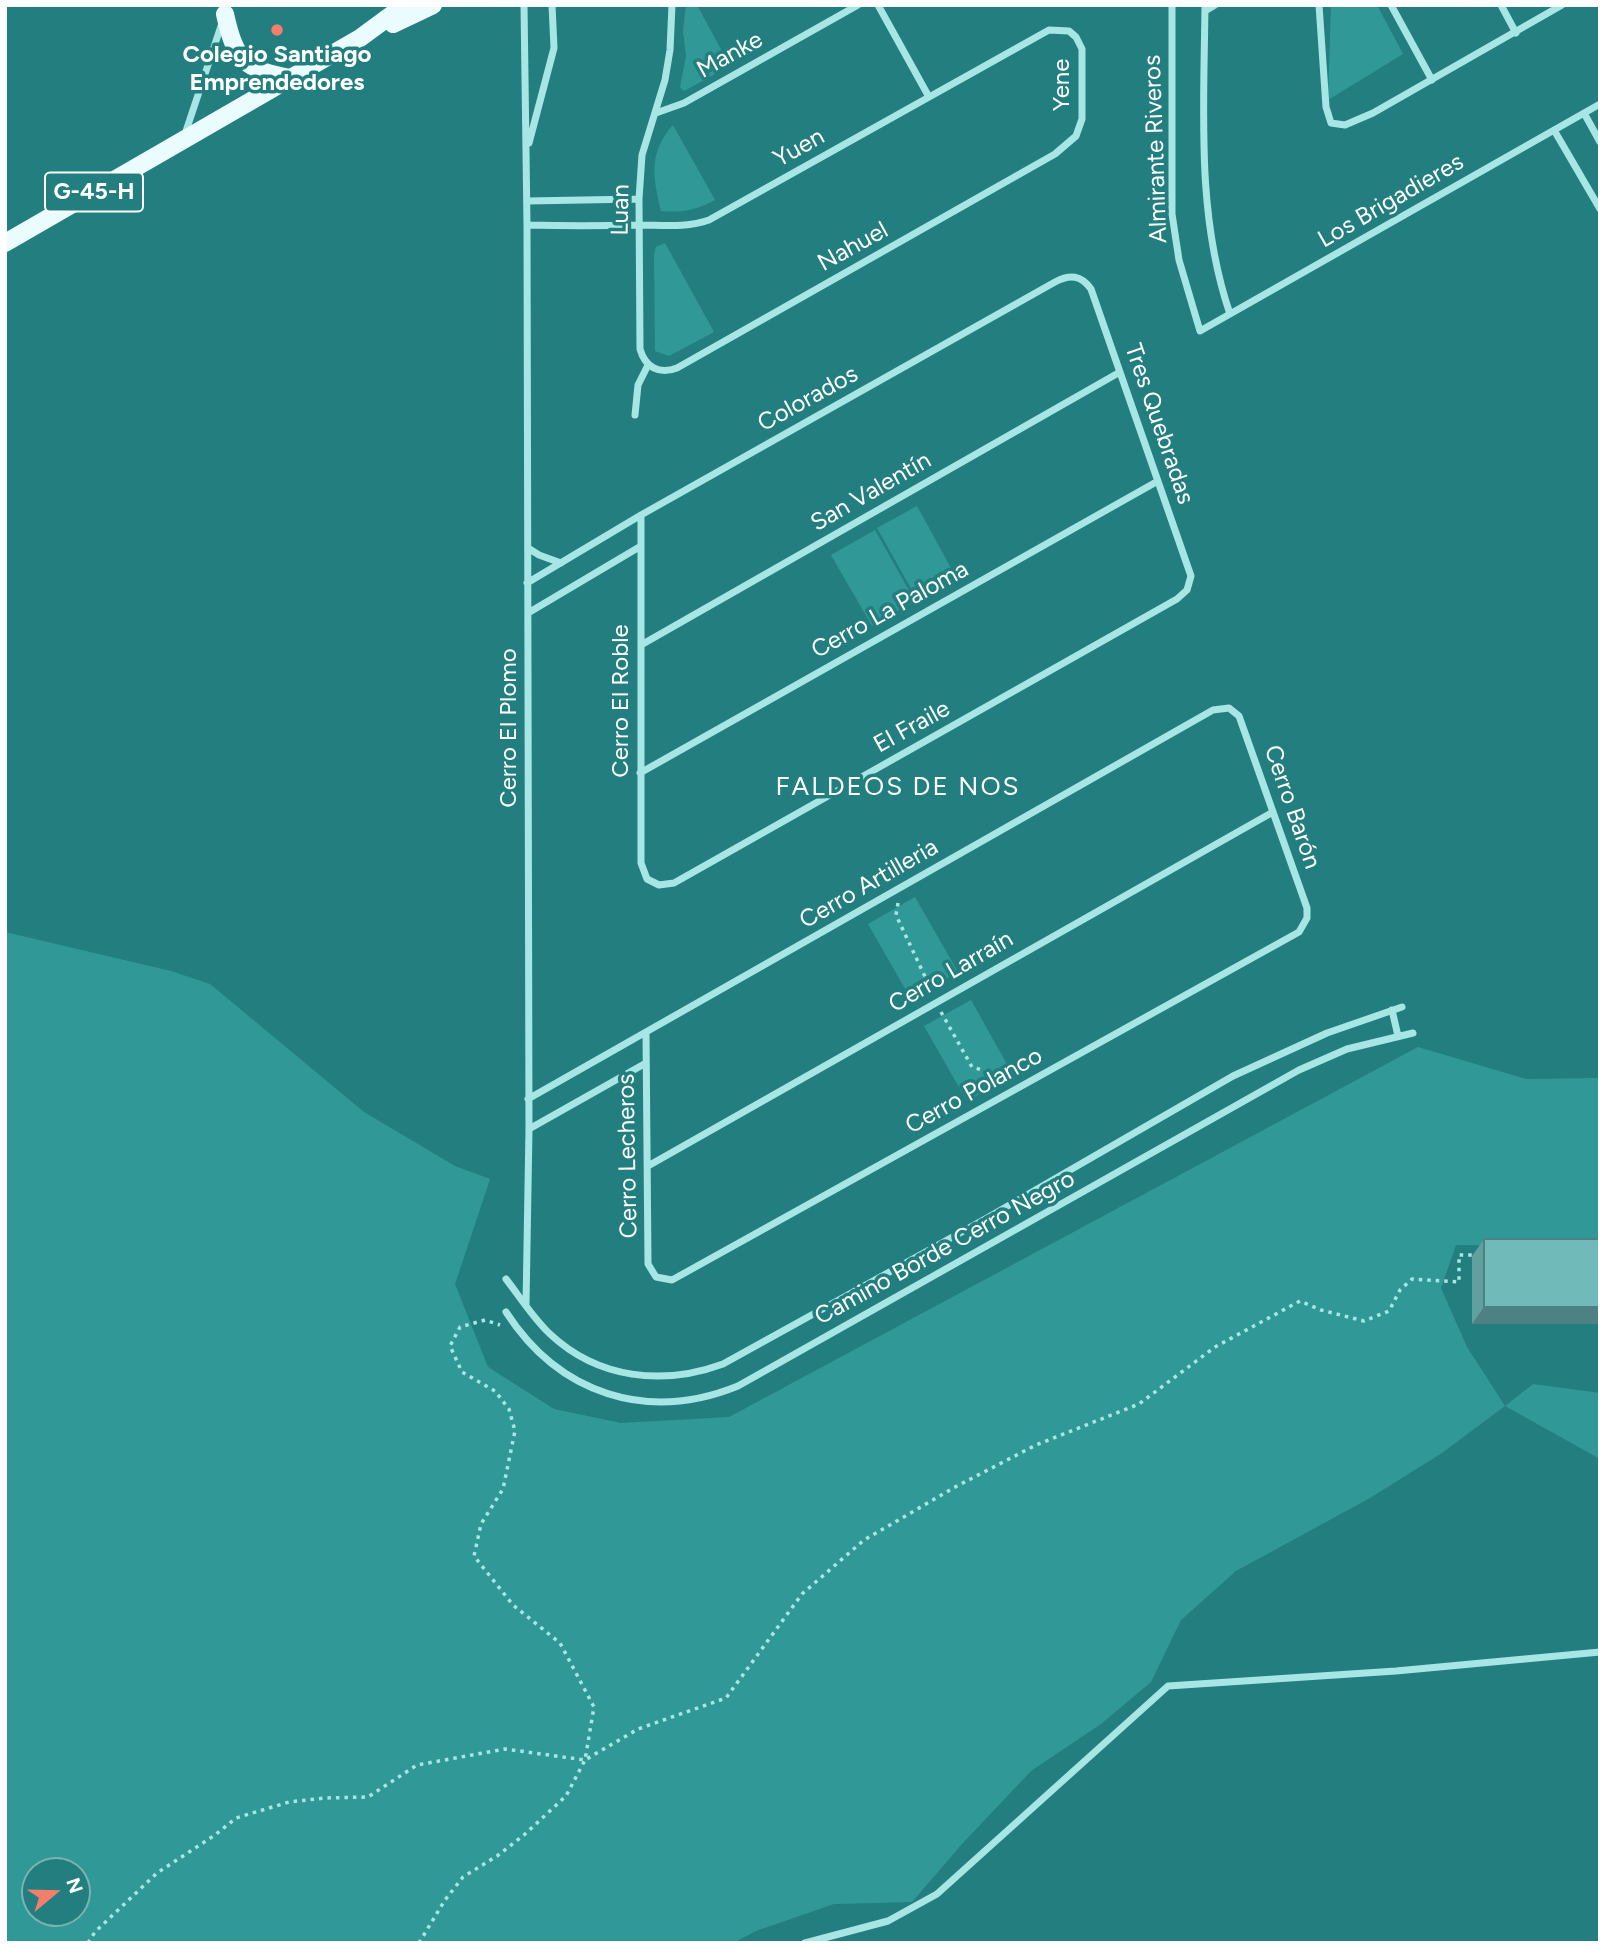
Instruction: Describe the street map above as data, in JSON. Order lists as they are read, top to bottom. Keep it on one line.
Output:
{"streets":{"main road":["G-45-H"],"street":["Manke","Yene","Yuen","Almirante Riveros","Los Brigadieres","Luan","Nahuel","Colorados","Tres Quebradas","San Valentín","Cerro La Paloma","Cerro El Roble","El Fraile","Cerro El Plomo","Cerro Barón","Cerro Artilleria","Cerro Larraín","Cerro Polanco","Cerro Lecheros","Camino Borde Cerro Negro"]},"crossings":[["Manke","Luan"],["Yene","Yuen"],["Yene","Nahuel"],["Yuen","Luan"],["Yuen","Cerro El Plomo"],["Almirante Riveros","Los Brigadieres"],["Luan","Nahuel"],["Colorados","Tres Quebradas"],["Colorados","Cerro El Roble"],["Colorados","Cerro El Plomo"],["Tres Quebradas","San Valentín"],["Tres Quebradas","Cerro La Paloma"],["Tres Quebradas","El Fraile"],["San Valentín","Cerro El Roble"],["Cerro La Paloma","Cerro El Roble"],["Cerro El Roble","El Fraile"],["Cerro El Plomo","Cerro Artilleria"],["Cerro El Plomo","Camino Borde Cerro Negro"],["Cerro Barón","Cerro Artilleria"],["Cerro Barón","Cerro Larraín"],["Cerro Barón","Cerro Polanco"],["Cerro Artilleria","Cerro Lecheros"],["Cerro Larraín","Cerro Lecheros"],["Cerro Polanco","Cerro Lecheros"]],"districts":["FALDEOS DE NOS"],"places":["Colegio Santiago Emprendedores"],"north":"right"}
